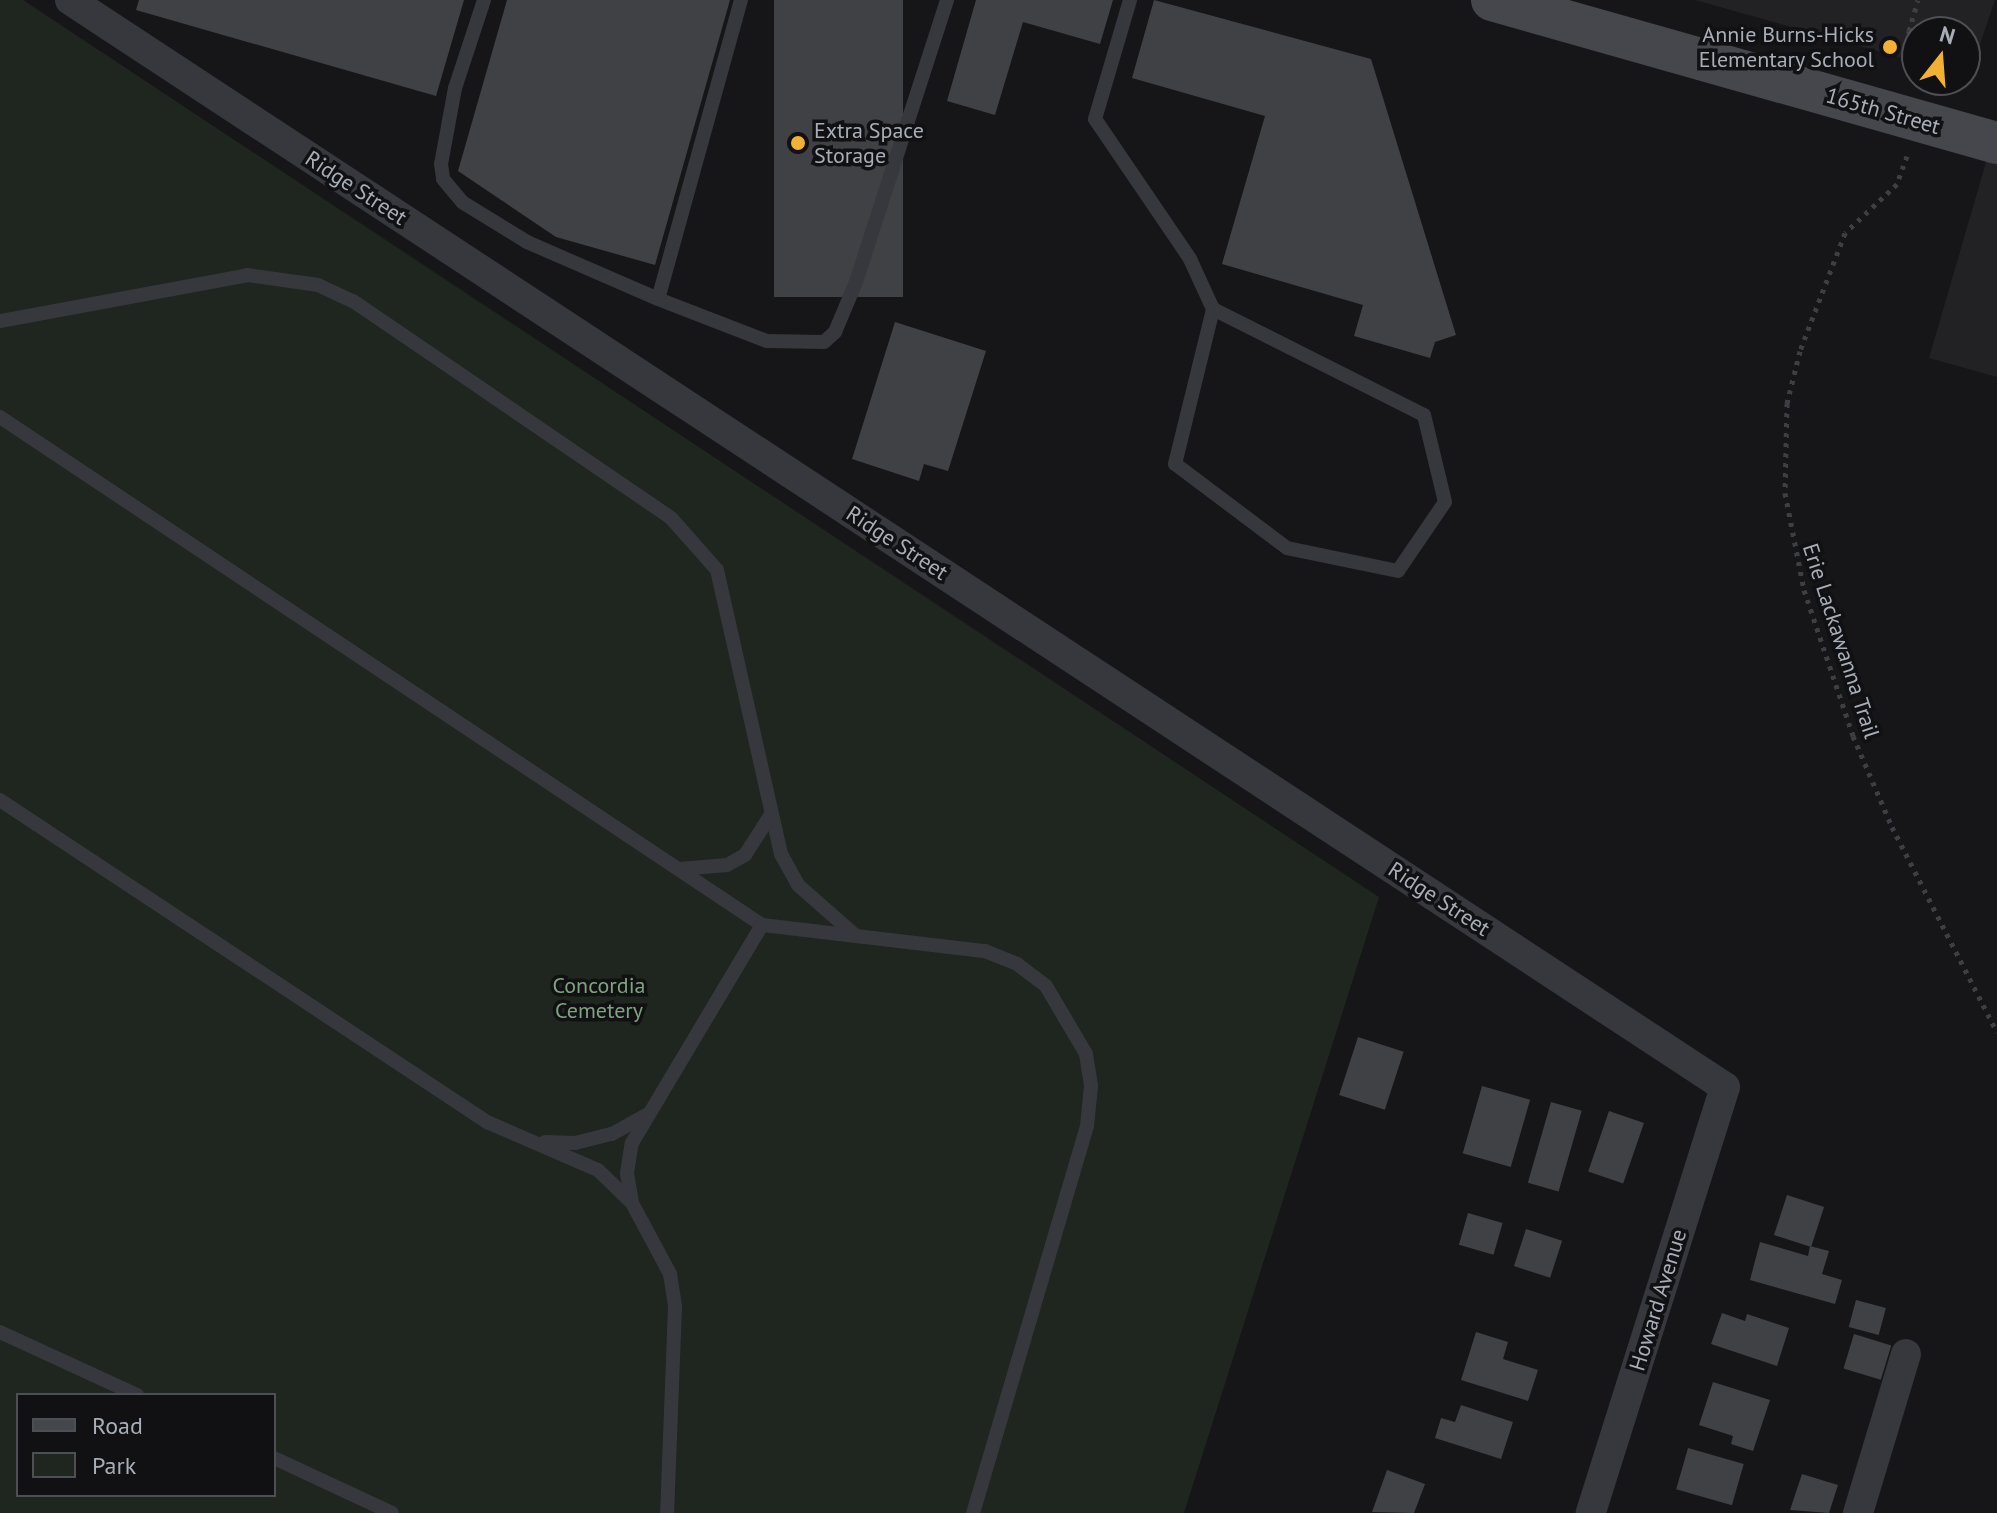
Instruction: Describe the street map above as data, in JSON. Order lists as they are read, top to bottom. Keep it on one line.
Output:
{"streets":{"main road":["165th Street"],"street":["Ridge Street","Howard Avenue"],"path":["Erie Lackawanna Trail"]},"crossings":[["Ridge Street","Howard Avenue"]],"parks":["Concordia Cemetery"],"places":["Annie Burns-Hicks Elementary School","Extra Space Storage"],"legend":["Road","Park"],"north":"top"}
